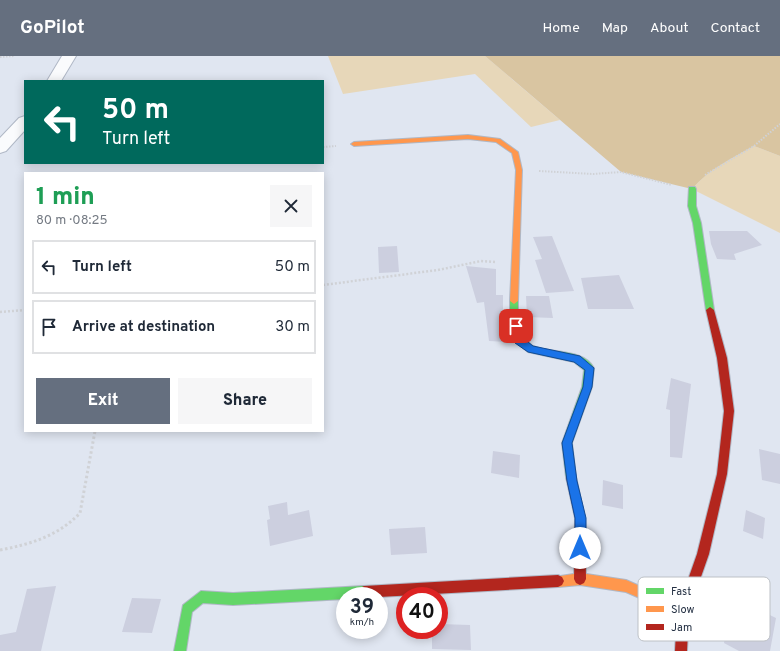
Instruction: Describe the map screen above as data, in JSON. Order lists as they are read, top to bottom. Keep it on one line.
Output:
{"legend":["Fast","Slow","Jam"],"page":{"header":"GoPilot","nav":["Home","Map","About","Contact"],"turn":["50 m","Turn left"],"heading":["1 min","80 m · 08:25"],"list":[{"name":"Turn left","value":"50 m"},{"name":"Arrive at destination","value":"30 m"}],"buttons":["Exit","Share"],"speed":"39 km/h","limit":"40"}}
